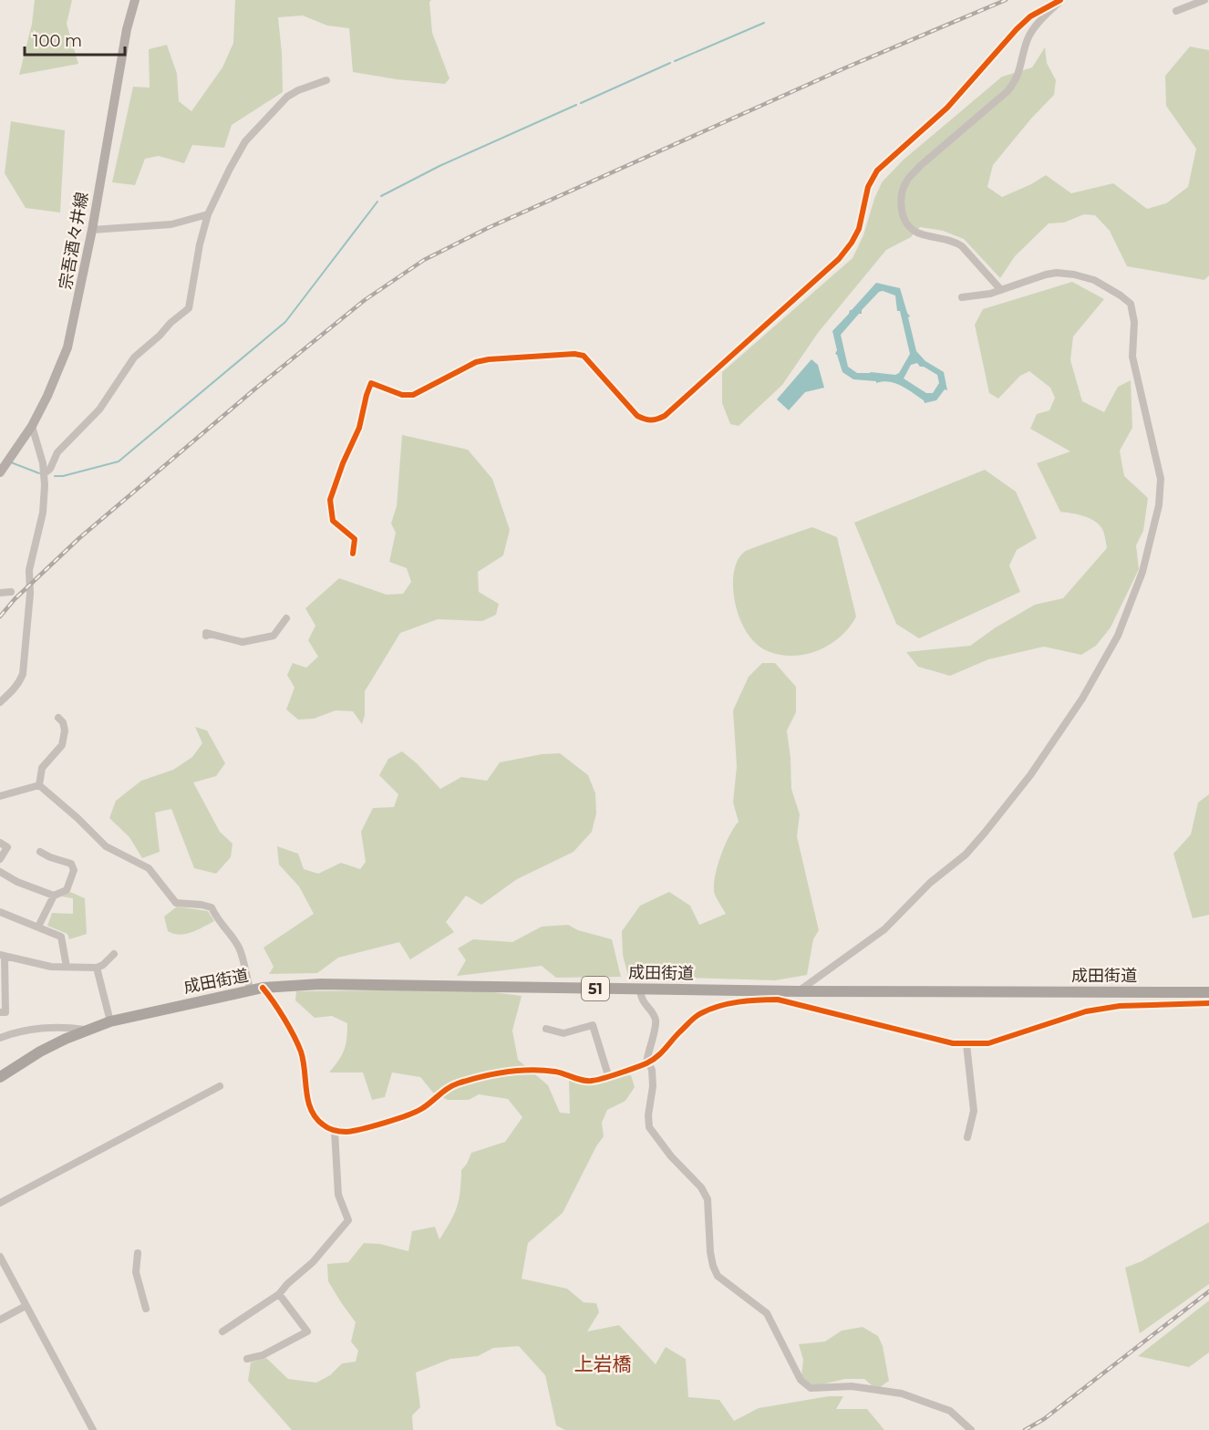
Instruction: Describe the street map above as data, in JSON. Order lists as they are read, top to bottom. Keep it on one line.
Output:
{"streets":{"highway":["成田街道","51"],"main road":["宗吾酒々井線"]},"districts":["上岩橋"],"scale_bar":"100 m"}
